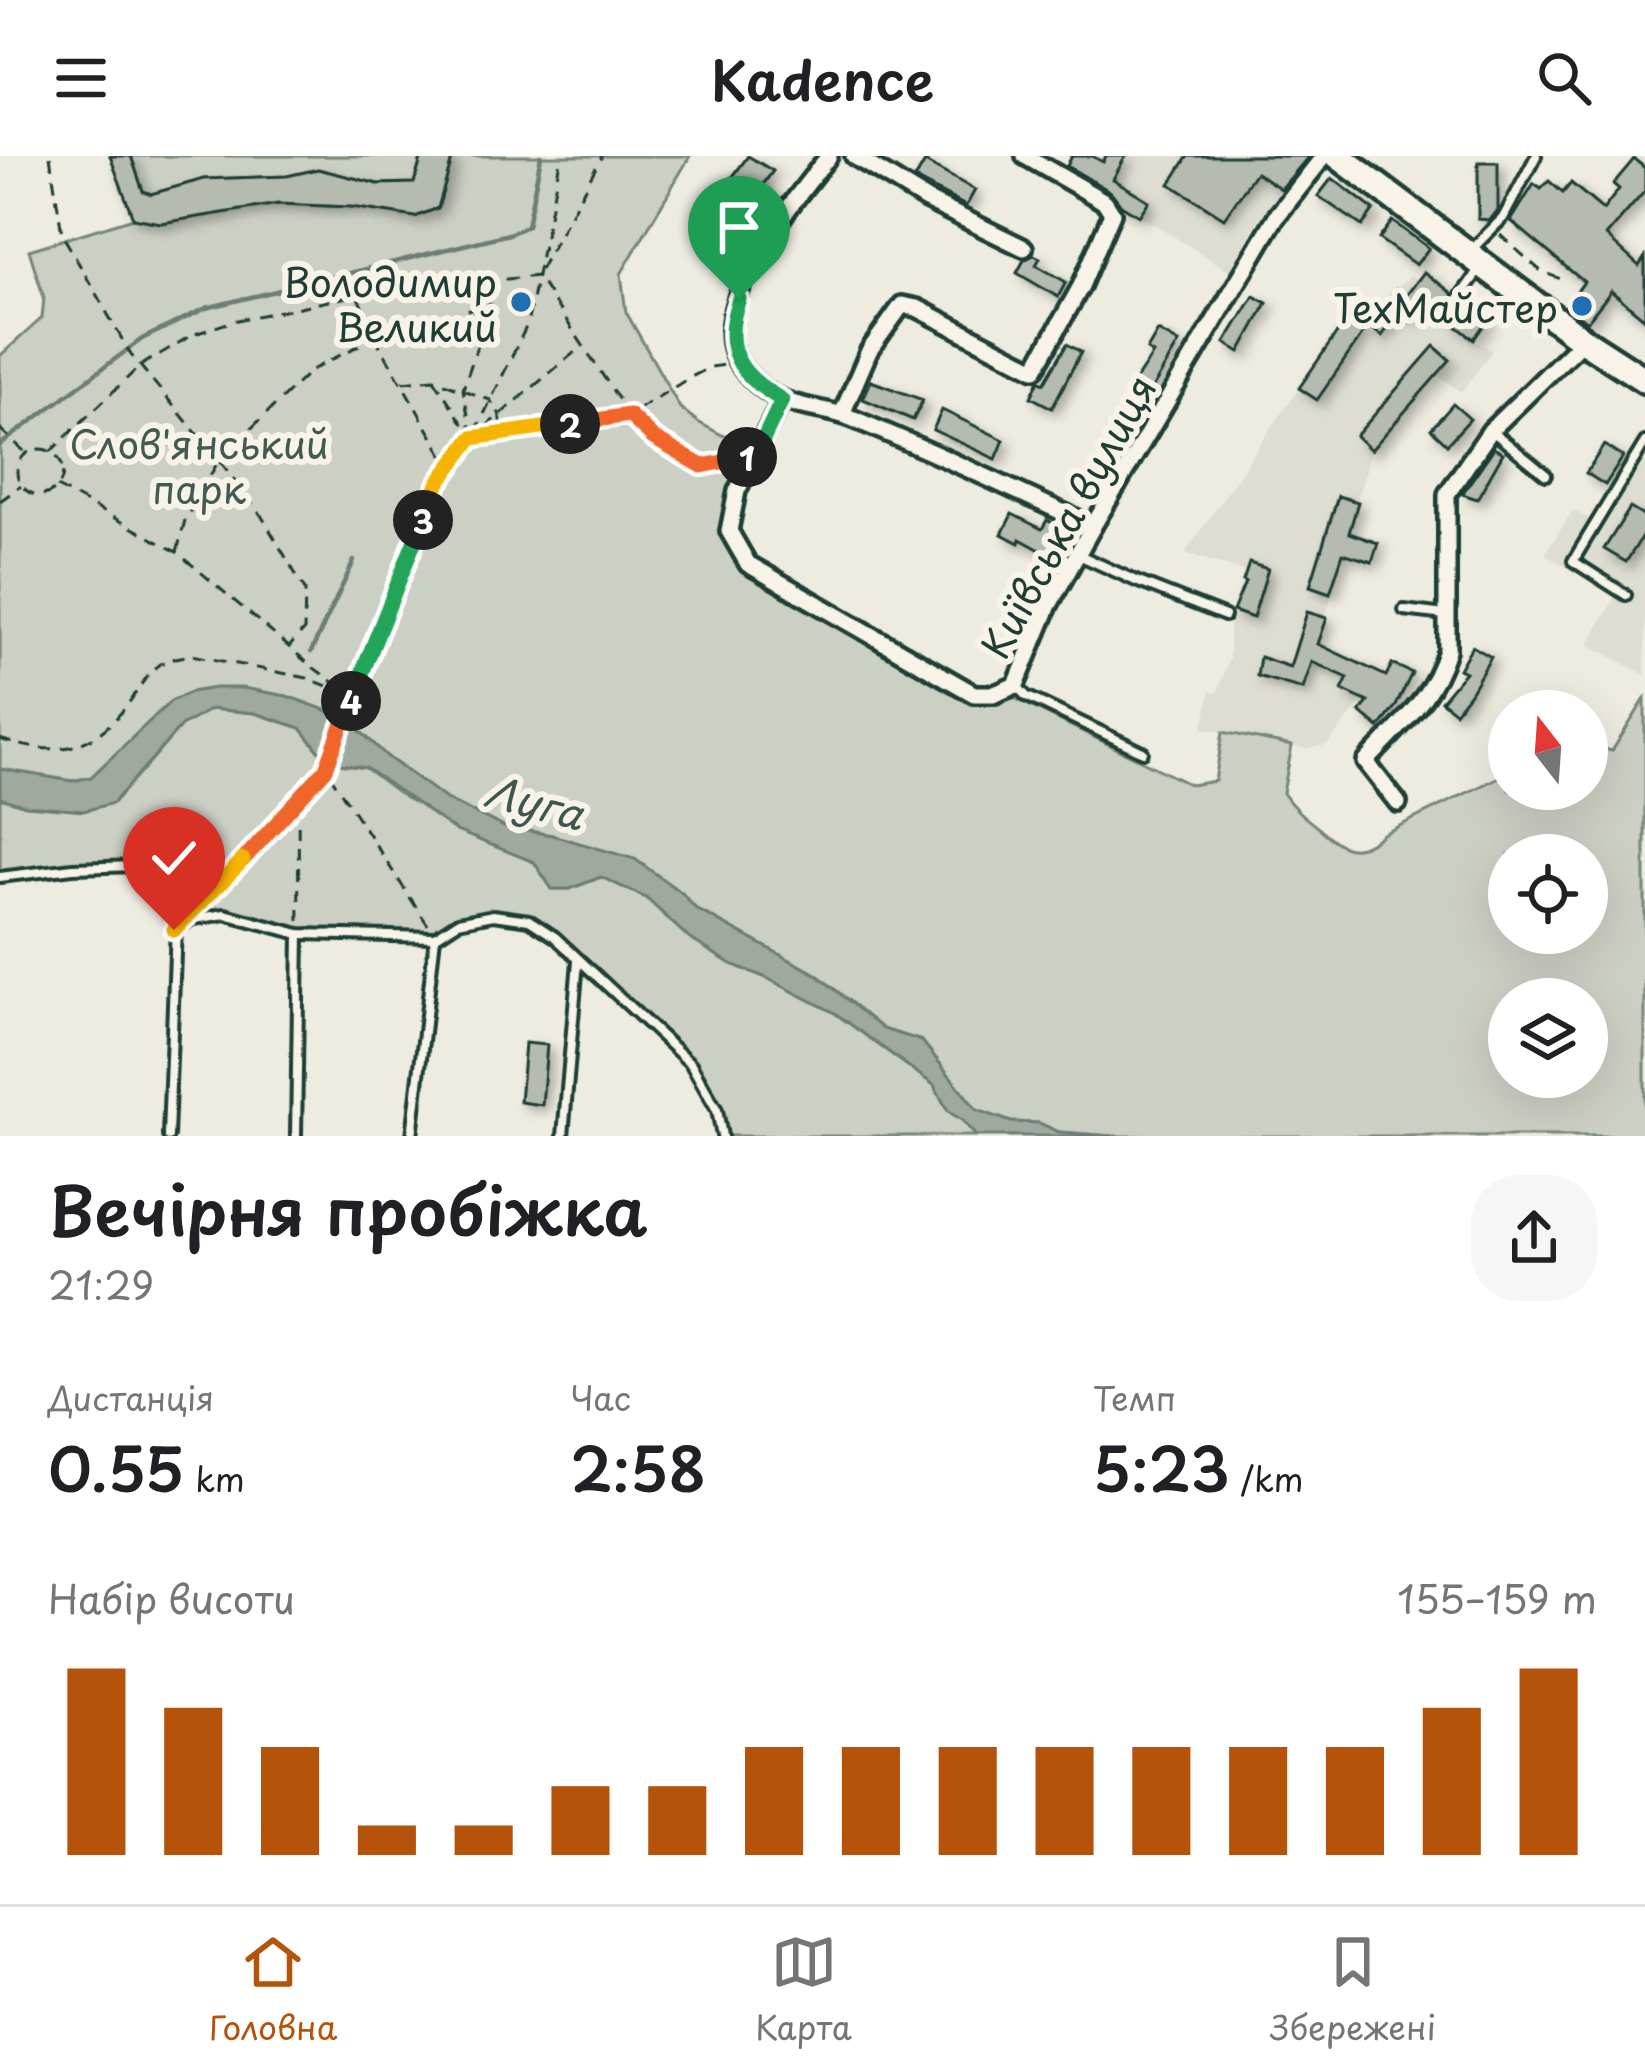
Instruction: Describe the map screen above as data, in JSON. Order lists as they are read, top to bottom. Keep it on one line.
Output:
{"streets":{"street":["Київська вулиця"]},"water":["Луга"],"parks":["Слов'янський парк"],"places":["Володимир Великий","ТехМайстер"],"north":"top","page":{"header":"Kadence","pins":["2","1","3","4"],"heading":["Вечірня пробіжка","21:29"],"stats":[["Дистанція","0.55 km"],["Час","2:58"],["Темп","5:23 /km"]],"chart":["Набір висоти","155–159 m"],"tabs":["Головна","Карта","Збережені"]}}
